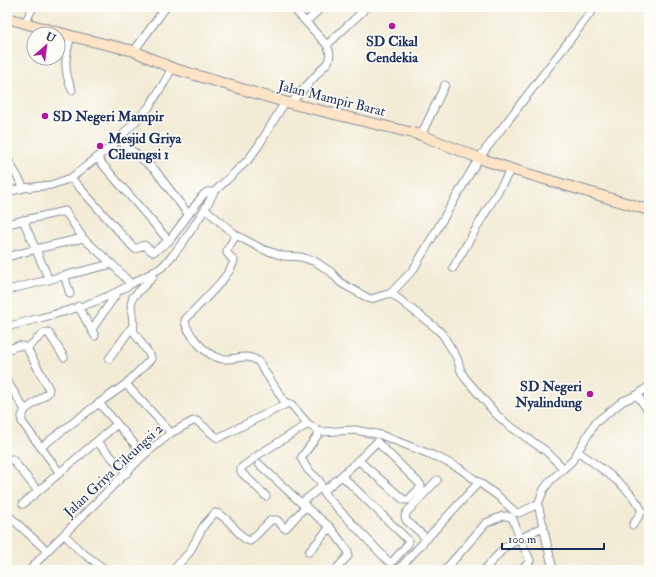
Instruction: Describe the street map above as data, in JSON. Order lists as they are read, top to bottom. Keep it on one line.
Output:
{"streets":{"street":["Jalan Mampir Barat","Jalan Griya Cileungsi 2"]},"places":["SD Cikal Cendekia","SD Negeri Mampir","Mesjid Griya Cileungsi 1","SD Negeri Nyalindung"],"scale_bar":"100 m","north":"top right"}
